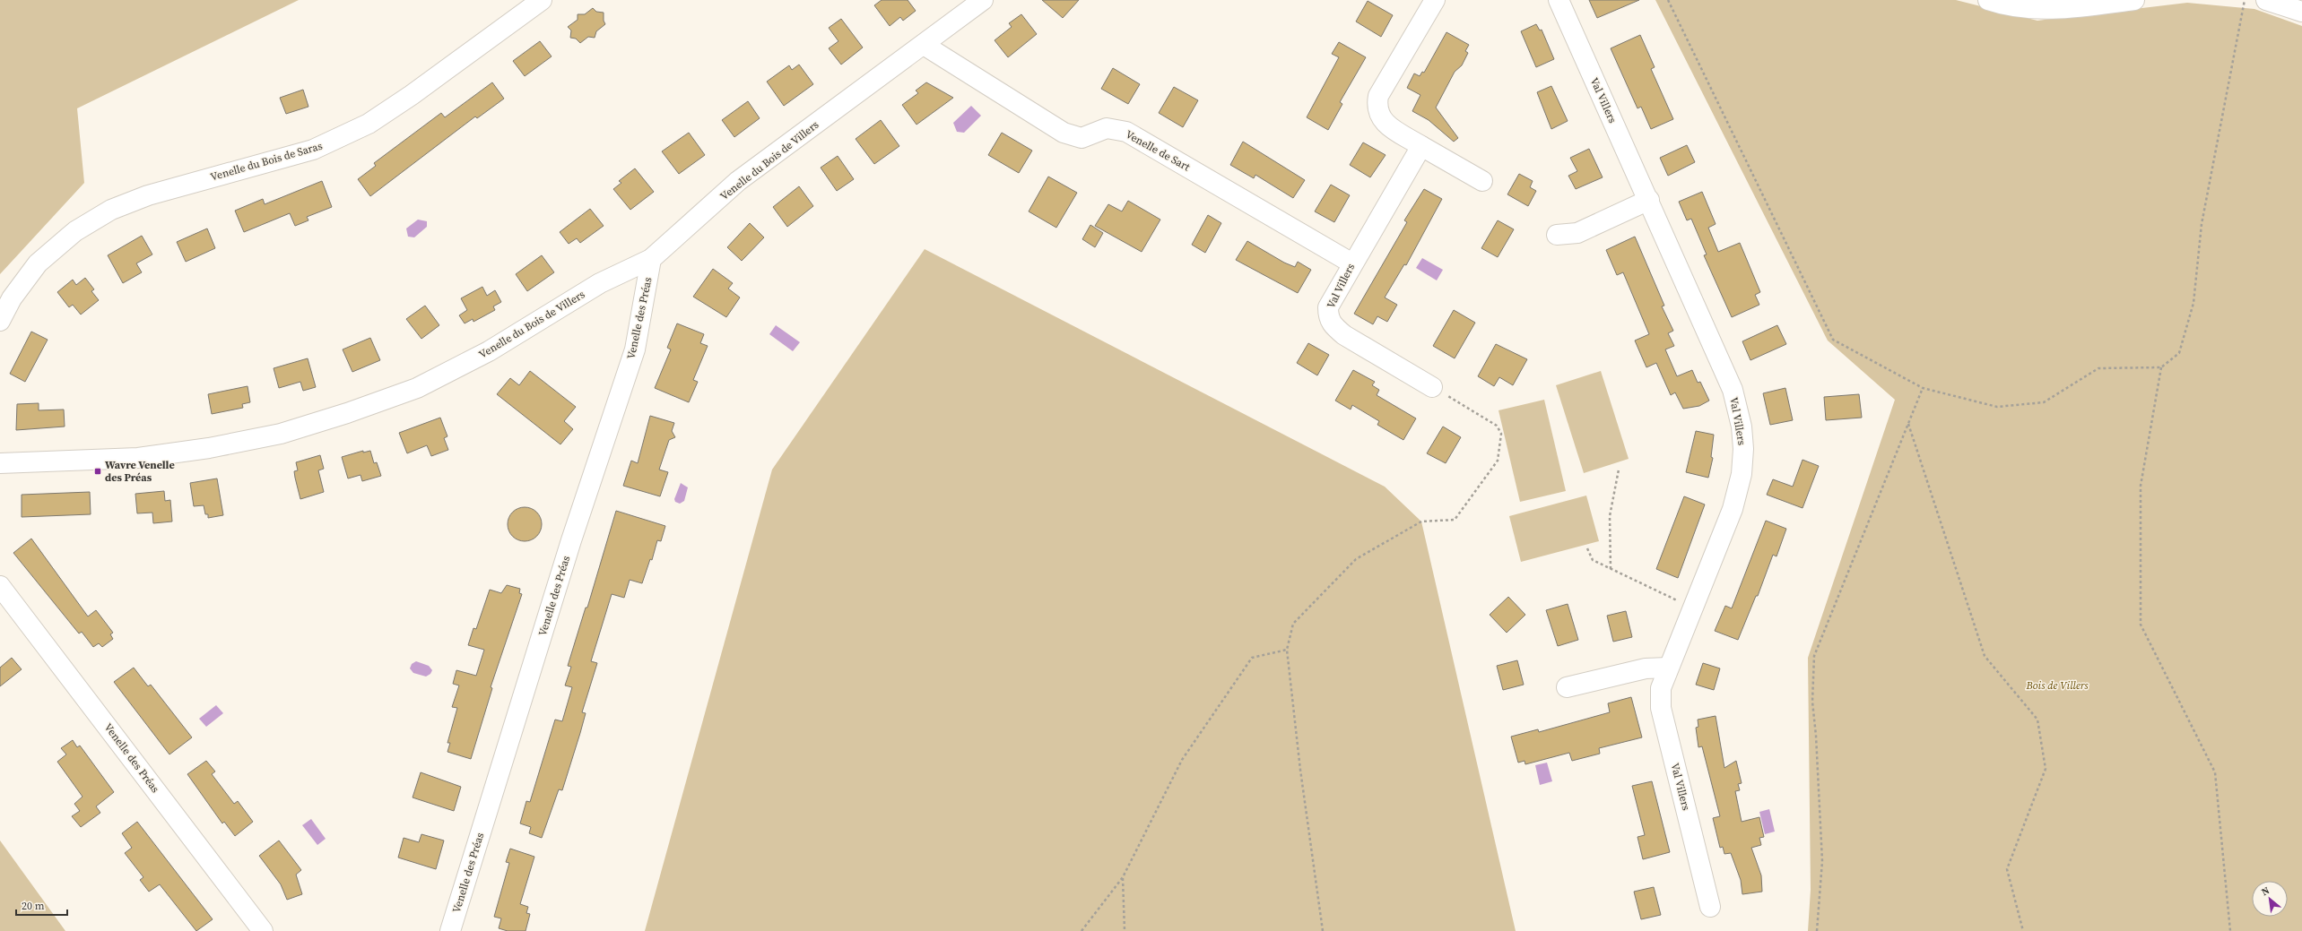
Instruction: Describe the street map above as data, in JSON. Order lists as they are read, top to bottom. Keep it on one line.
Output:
{"streets":{"street":["Val Villers","Venelle de Sart","Venelle du Bois de Villers","Venelle du Bois de Saras","Venelle des Préas"]},"crossings":[["Val Villers","Venelle de Sart"],["Venelle de Sart","Venelle du Bois de Villers"],["Venelle du Bois de Villers","Venelle des Préas"]],"parks":["Bois de Villers"],"places":{"transit":["Wavre Venelle des Préas"]},"scale_bar":"20 m","north":"top left"}
